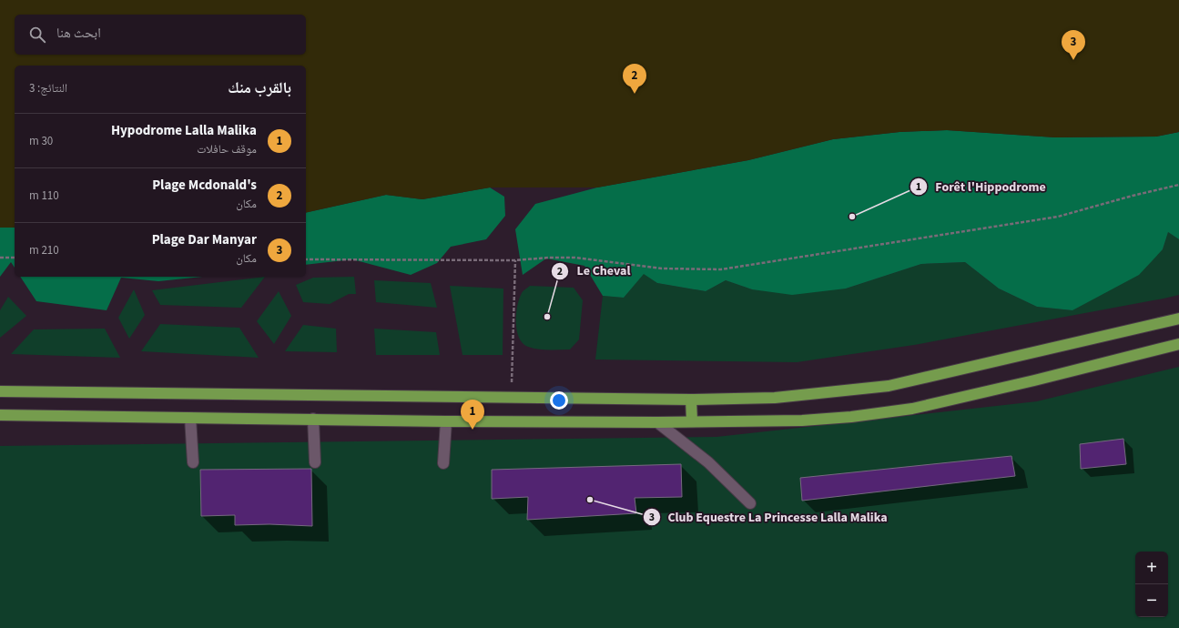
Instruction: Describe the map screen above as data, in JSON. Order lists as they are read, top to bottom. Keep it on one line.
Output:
{"places":["Forêt l'Hippodrome","Le Cheval","Club Equestre La Princesse Lalla Malika"],"page":{"search":"ابحث هنا","pins":["3","2","1"],"heading":["بالقرب منك","النتائج: 3"],"list":[{"mark":"1","name":"Hypodrome Lalla Malika","note":"موقف حافلات","value":"30 m"},{"mark":"2","name":"Plage Mcdonald's","note":"مكان","value":"110 m"},{"mark":"3","name":"Plage Dar Manyar","note":"مكان","value":"210 m"}],"map_buttons":["+","−"]}}
